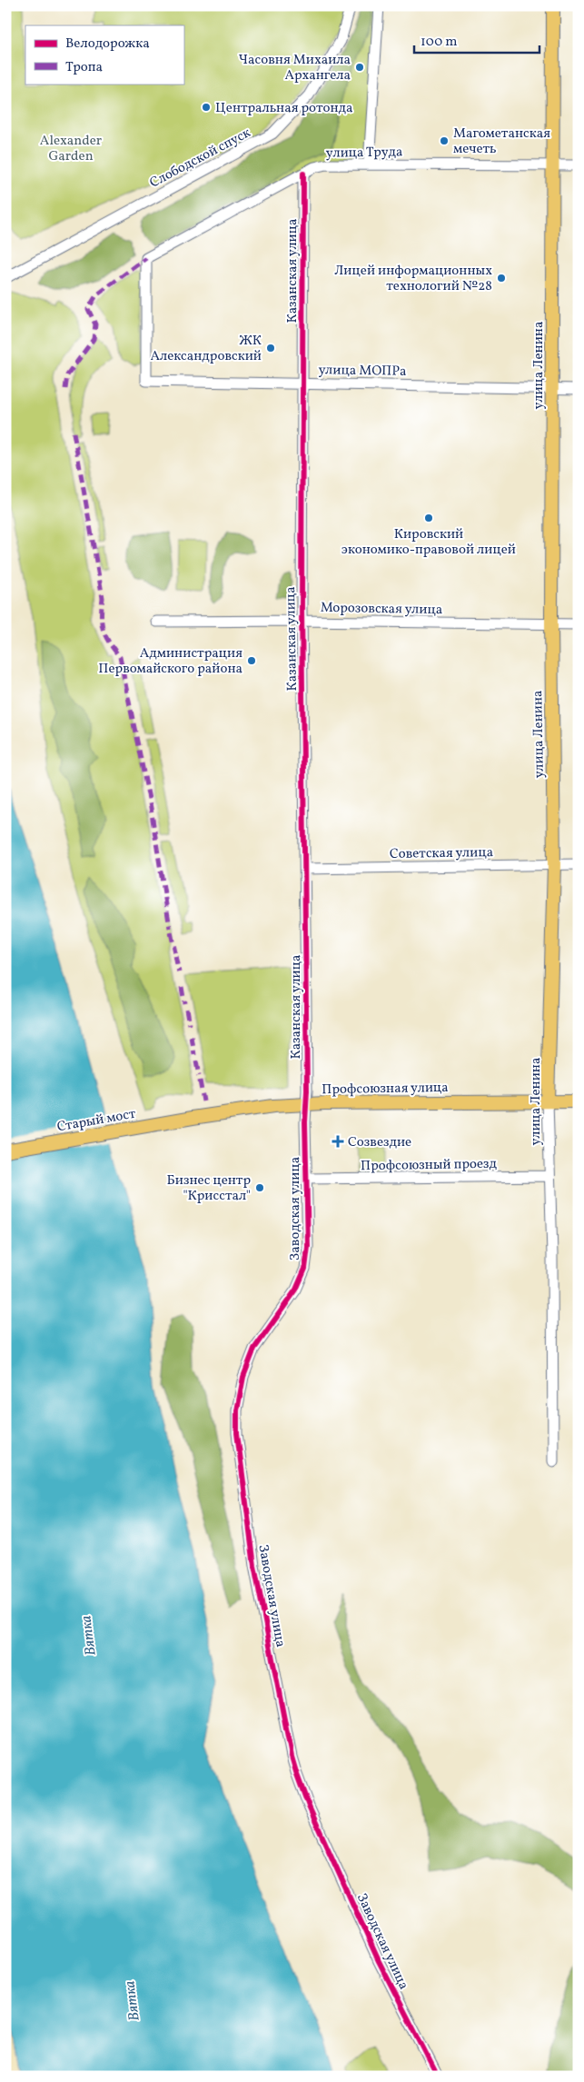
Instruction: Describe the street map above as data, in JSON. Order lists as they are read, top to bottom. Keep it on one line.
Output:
{"streets":{"main road":["улица Ленина","Профсоюзная улица","Старый мост"],"street":["улица Труда","Слободской спуск","Казанская улица","улица МОПРа","Морозовская улица","Советская улица","Профсоюзный проезд","Заводская улица"]},"crossings":[["улица Труда","Казанская улица"],["улица Труда","улица Ленина"],["улица Труда","улица МОПРа"],["Казанская улица","улица МОПРа"],["Казанская улица","Морозовская улица"],["Казанская улица","Советская улица"],["Казанская улица","Профсоюзная улица"],["Казанская улица","Заводская улица"],["улица Ленина","улица МОПРа"],["улица Ленина","Морозовская улица"],["улица Ленина","Советская улица"],["улица Ленина","Профсоюзная улица"],["улица Ленина","Профсоюзный проезд"],["Профсоюзная улица","Старый мост"],["Профсоюзная улица","Заводская улица"],["Профсоюзный проезд","Заводская улица"]],"water":["Вятка"],"parks":["Alexander Garden"],"places":{"other":["Часовня Михаила Архангела","Центральная ротонда","Магометанская мечеть","Лицей информационных технологий №28","ЖК Александровский","Кировский экономико-правовой лицей","Администрация Первомайского района","Бизнес центр \"Крисстал\""],"health":["Созвездие"]},"legend":["Велодорожка","Тропа"],"scale_bar":"100 m"}
